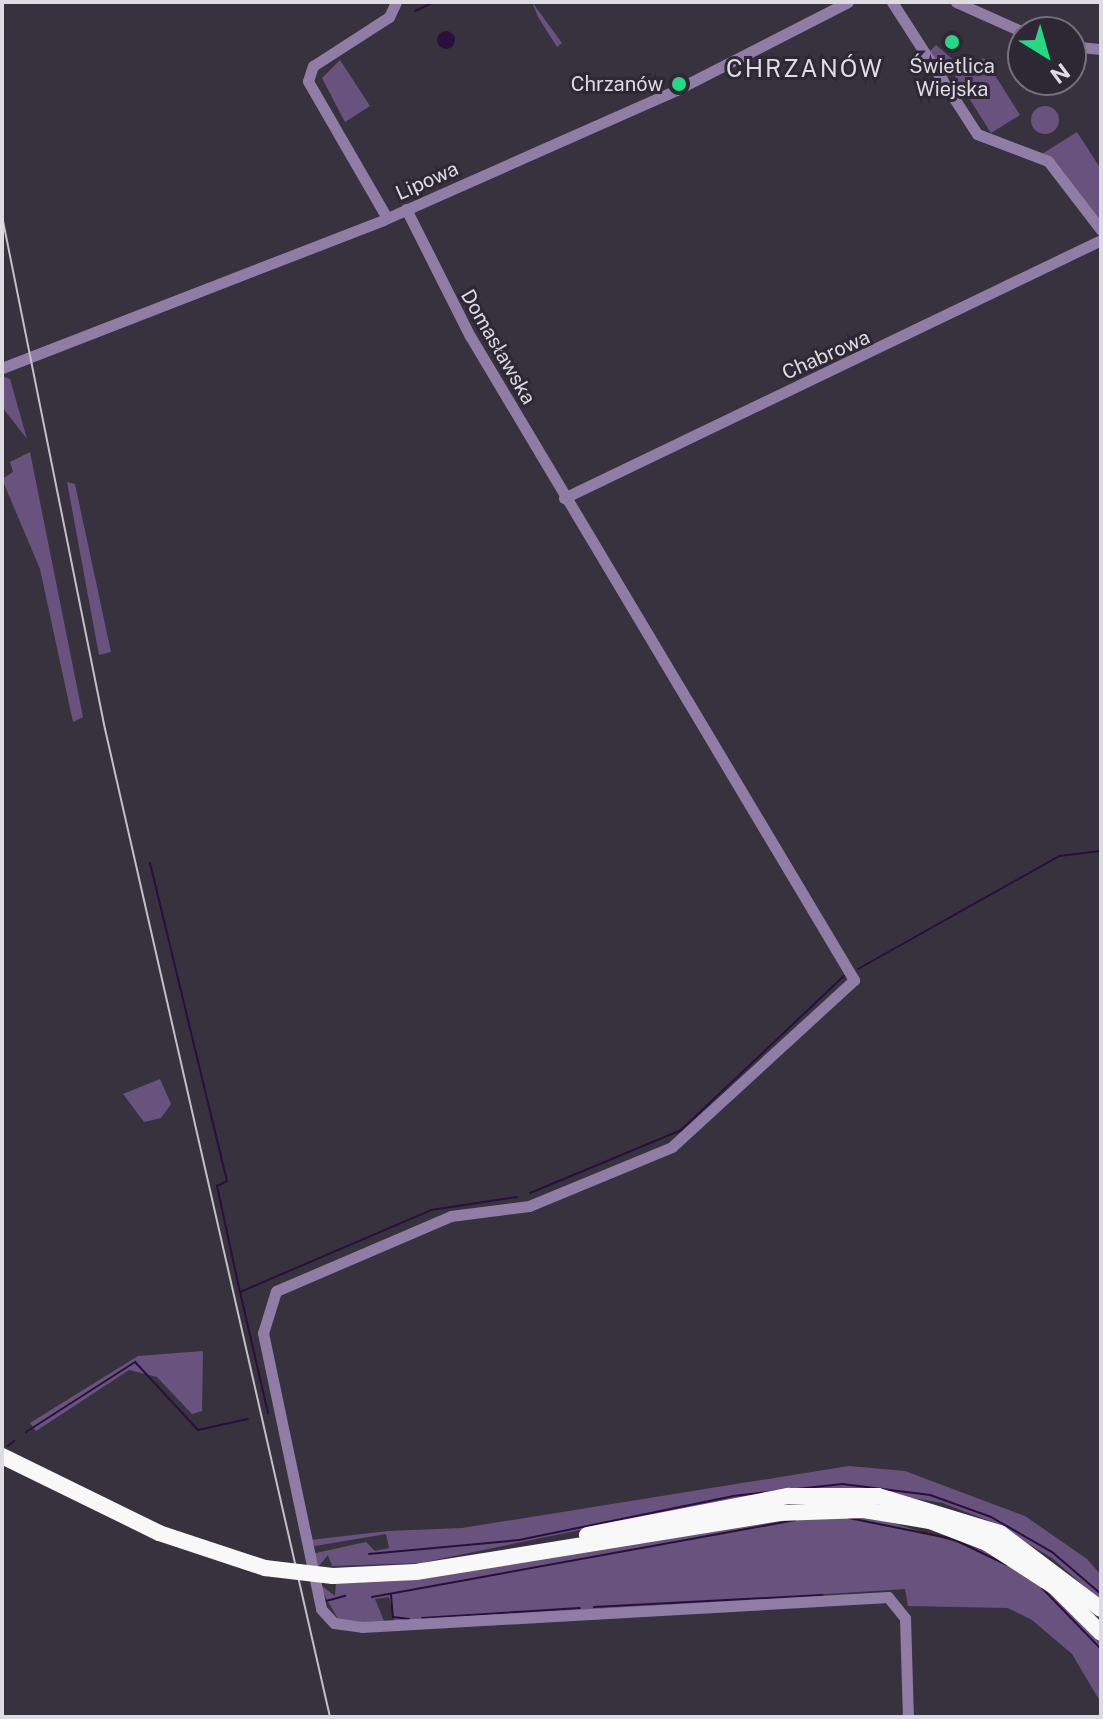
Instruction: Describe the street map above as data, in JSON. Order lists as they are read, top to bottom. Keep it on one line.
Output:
{"streets":{"street":["Lipowa","Domasławska","Chabrowa"]},"crossings":[["Lipowa","Domasławska"],["Domasławska","Chabrowa"]],"districts":["CHRZANÓW"],"places":["Świetlica Wiejska","Chrzanów"],"north":"bottom right"}
